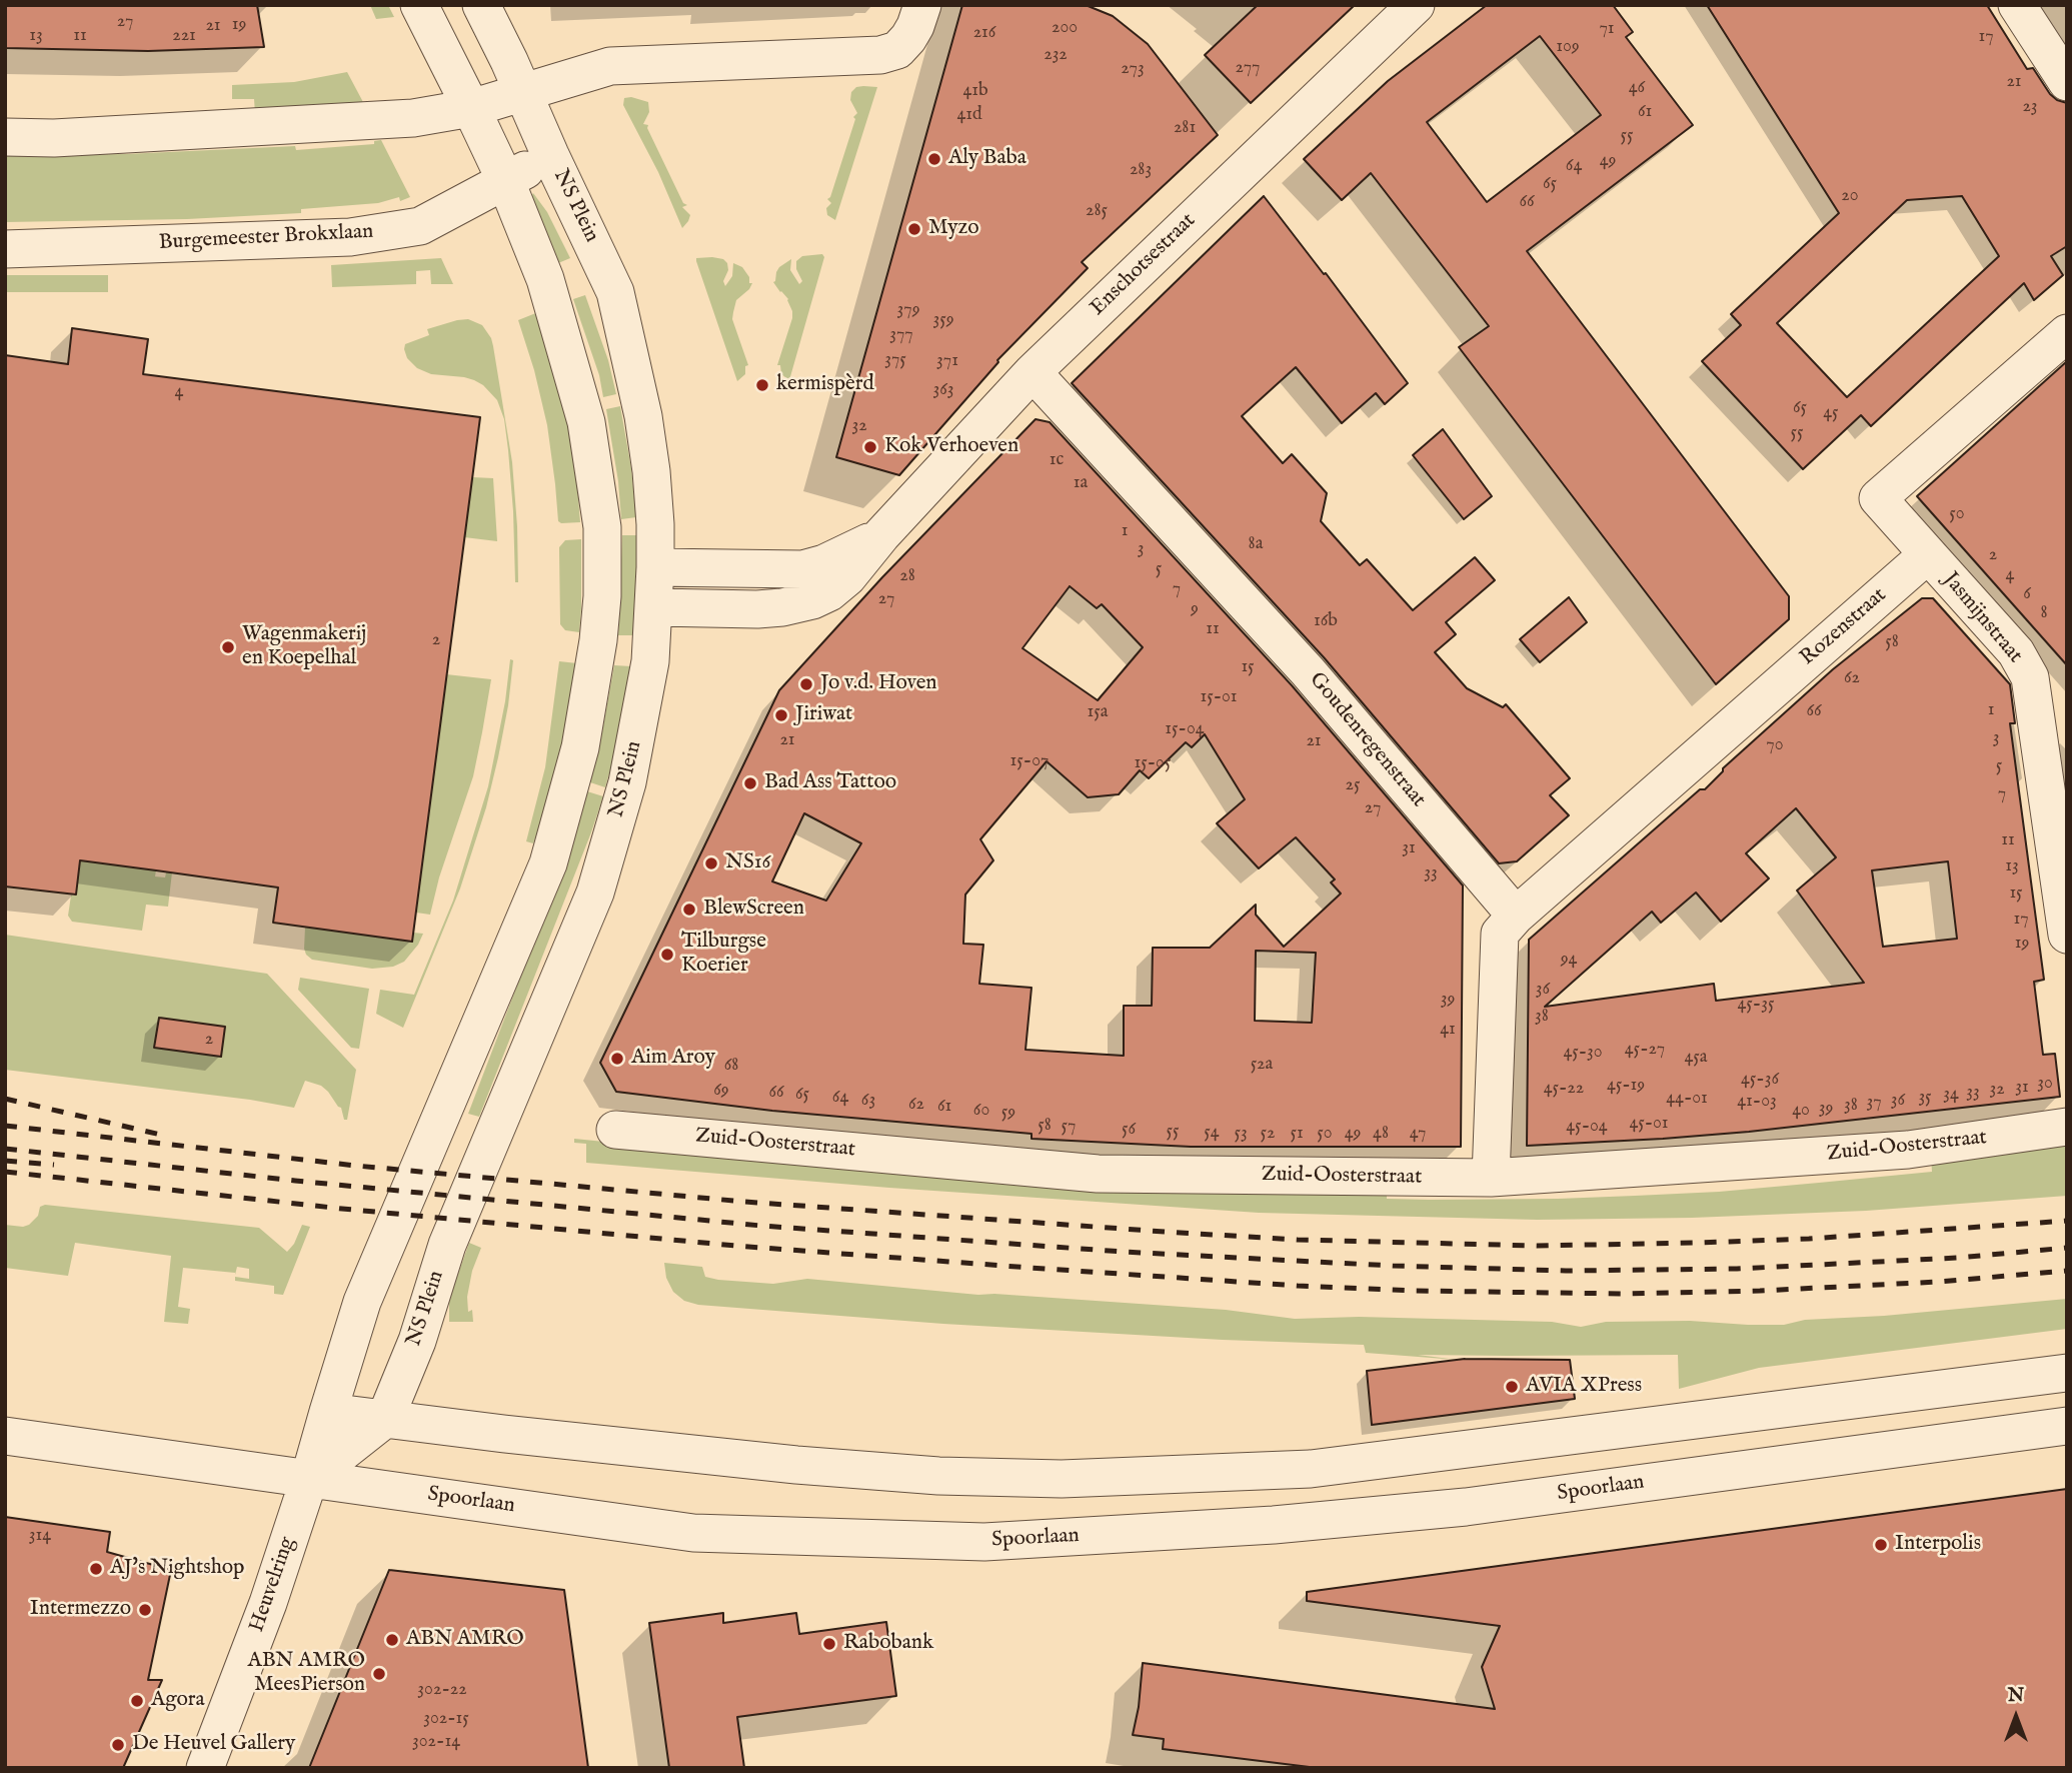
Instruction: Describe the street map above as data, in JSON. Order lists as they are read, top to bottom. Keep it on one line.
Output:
{"streets":{"street":["NS Plein","Burgemeester Brokxlaan","Enschotsestraat","Jasmijnstraat","Rozenstraat","Goudenregenstraat","Zuid-Oosterstraat","Spoorlaan","Heuvelring"]},"crossings":[["NS Plein","Burgemeester Brokxlaan"],["NS Plein","Enschotsestraat"],["NS Plein","Spoorlaan"],["NS Plein","Heuvelring"],["Enschotsestraat","Goudenregenstraat"],["Jasmijnstraat","Rozenstraat"],["Rozenstraat","Goudenregenstraat"],["Spoorlaan","Heuvelring"]],"places":["Aly Baba","Myzo","kermispèrd","Kok Verhoeven","Wagenmakerij en Koepelhal","Jo v.d. Hoven","Jiriwat","Bad Ass Tattoo","NS16","BlewScreen","Tilburgse Koerier","Aim Aroy","AVIA XPress","Interpolis","AJ's Nightshop","Intermezzo","ABN AMRO","Rabobank","ABN AMRO MeesPierson","Agora","De Heuvel Gallery"],"house_numbers":["27","19","21","200","71","216","13","11","221","17","109","232","277","273","21","46","41b","23","61","41d","281","55","49","64","283","65","20","66","285","379","359","377","375","371","363","4","65","45","32","55","1c","1a","50","1","8a","3","2","5","4","28","7","6","27","9","8","16b","11","2","58","15","62","15-01","1","66","15a","15-04","3","21","21","70","15-07","15-05","5","25","7","27","11","31","13","33","15","17","19","94","36","39","45-35","38","41","2","45-27","45-30","45a","52a","68","45-36","30","45-19","31","45-22","32","69","66","33","65","34","64","35","44-01","63","36","41-03","37","62","38","61","39","60","40","59","45-01","58","57","45-04","56","55","54","53","52","51","50","49","48","47","314","302-22","302-15","302-14"],"north":"top"}
